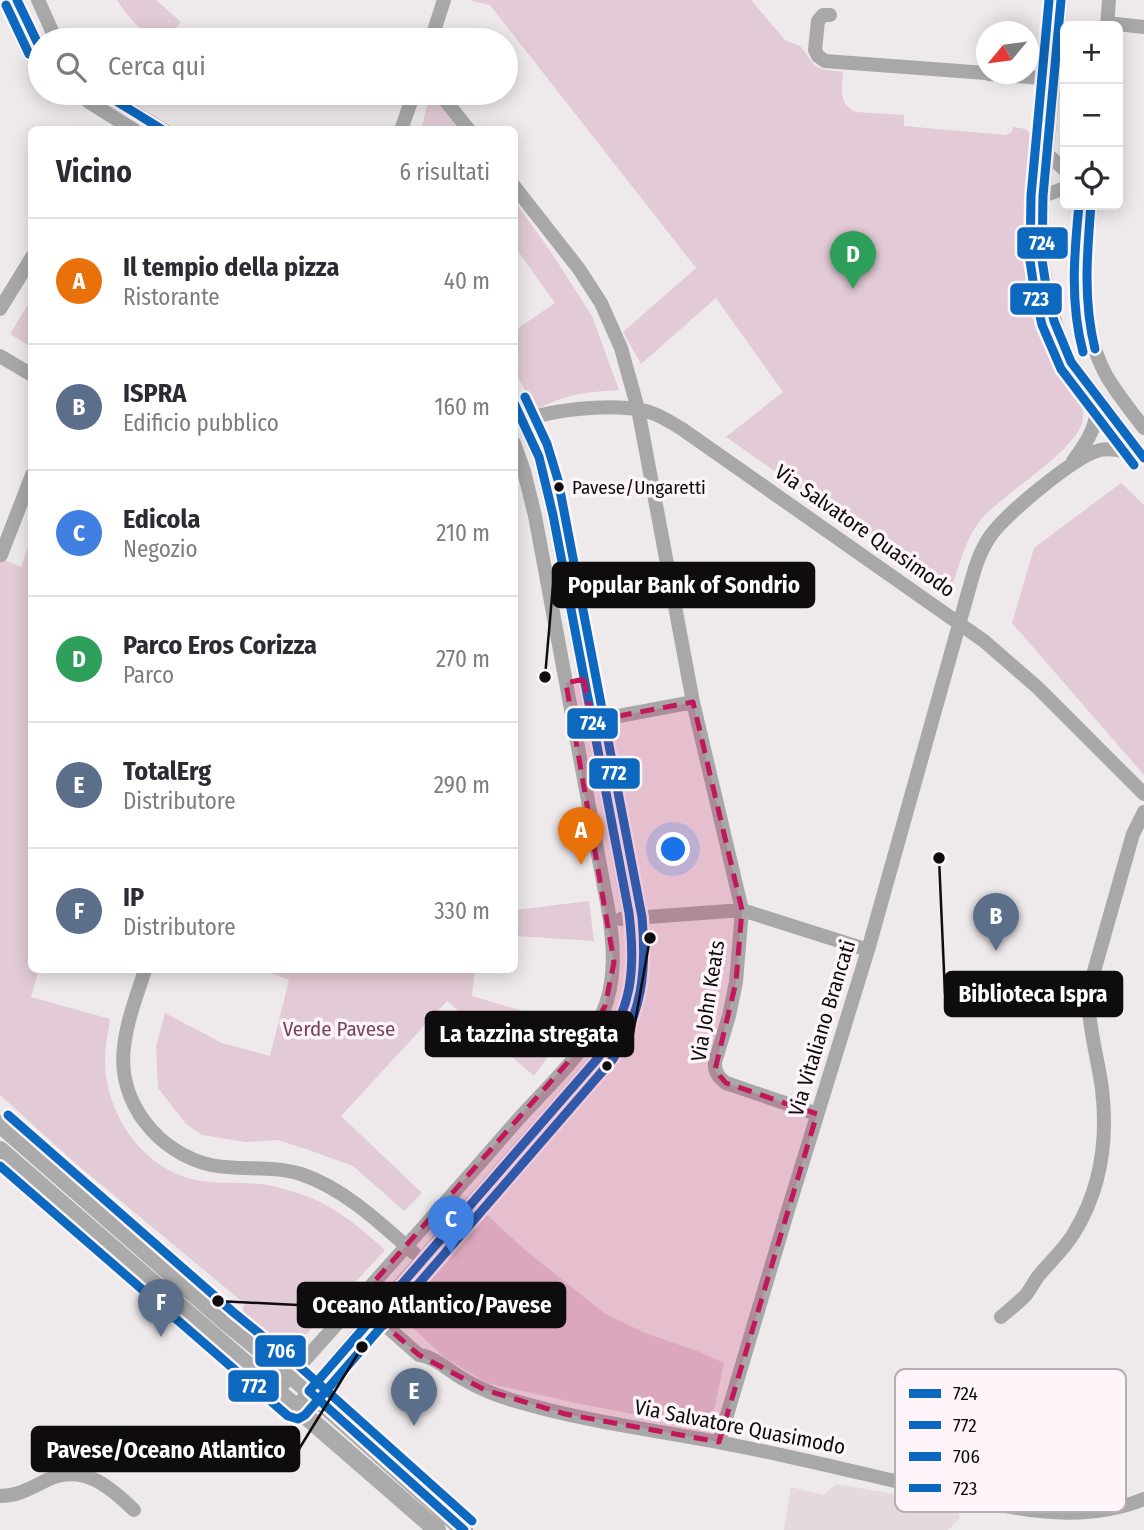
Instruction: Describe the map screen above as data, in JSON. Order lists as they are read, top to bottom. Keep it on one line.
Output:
{"streets":{"street":["Via Salvatore Quasimodo","Via John Keats","Via Vitaliano Brancati"]},"crossings":[["Via Salvatore Quasimodo","Via Vitaliano Brancati"],["Via John Keats","Via Vitaliano Brancati"]],"parks":["Verde Pavese"],"places":["Pavese/Ungaretti","Popular Bank of Sondrio","Biblioteca Ispra","La tazzina stregata","Oceano Atlantico/Pavese","Pavese/Oceano Atlantico"],"lines":["transit line 724","transit line 723","transit line 772","transit line 706"],"legend":["724","772","706","723"],"north":"bottom left","page":{"map_buttons":["+","−"],"search":"Cerca qui","heading":["Vicino","6 risultati"],"list":[{"mark":"A","name":"Il tempio della pizza","note":"Ristorante","value":"40 m"},{"mark":"B","name":"ISPRA","note":"Edificio pubblico","value":"160 m"},{"mark":"C","name":"Edicola","note":"Negozio","value":"210 m"},{"mark":"D","name":"Parco Eros Corizza","note":"Parco","value":"270 m"},{"mark":"E","name":"TotalErg","note":"Distributore","value":"290 m"},{"mark":"F","name":"IP","note":"Distributore","value":"330 m"}],"pins":["D","A","B","C","F","E"]}}
